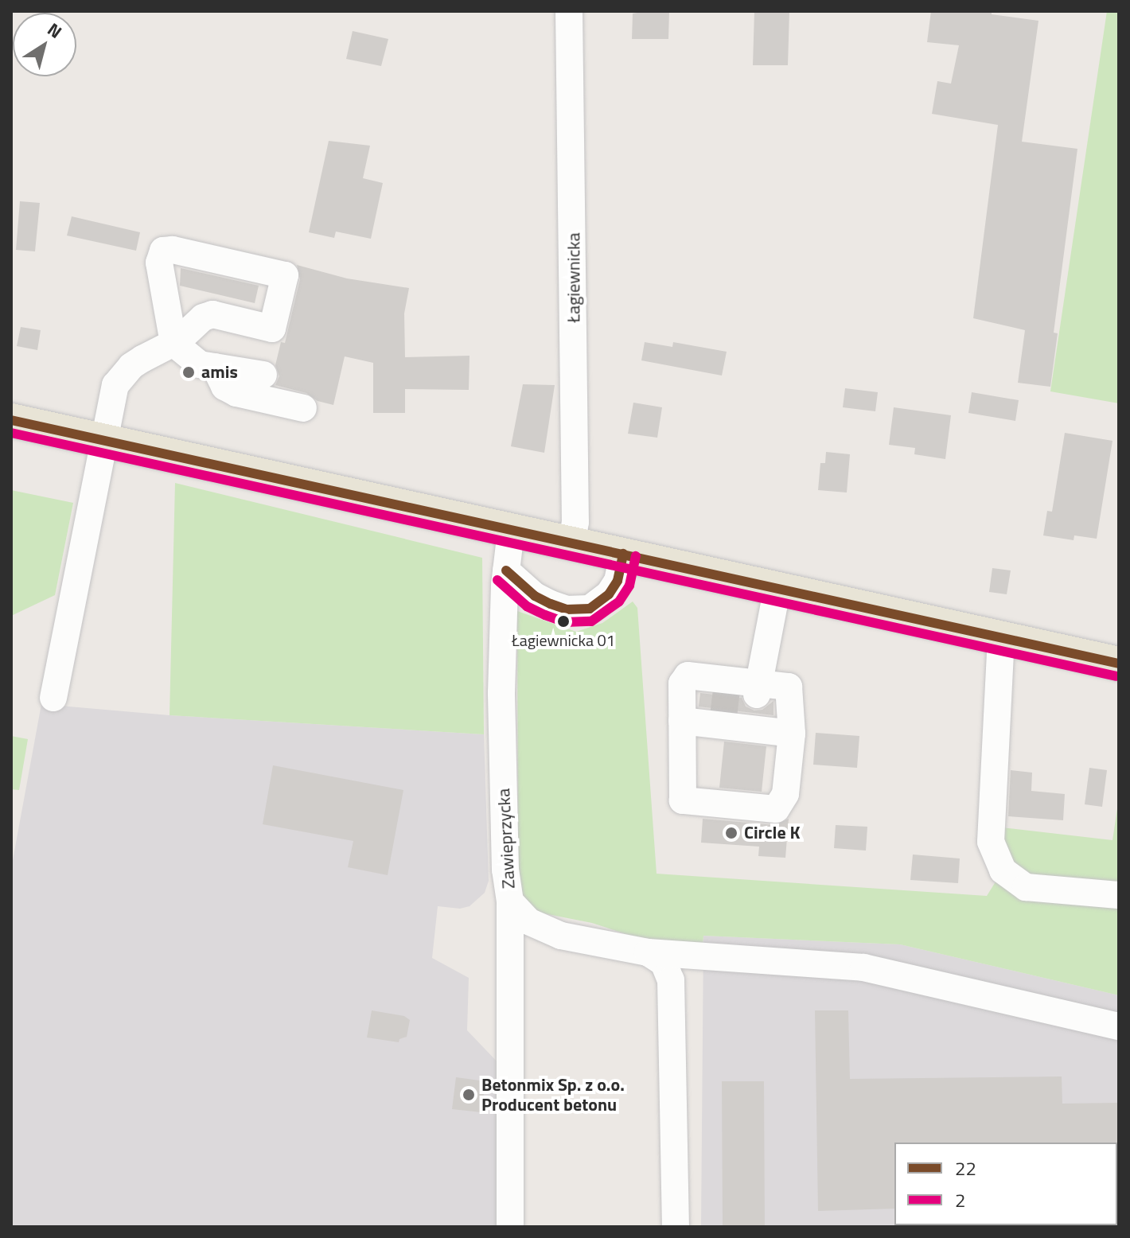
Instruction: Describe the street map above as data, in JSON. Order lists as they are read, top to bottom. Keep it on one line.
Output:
{"streets":{"street":["Łagiewnicka","Zawieprzycka"]},"places":["amis","Łagiewnicka 01","Circle K","Betonmix Sp. z o.o. Producent betonu"],"lines":["transit line 22","transit line 2"],"legend":["22","2"],"north":"top right"}
